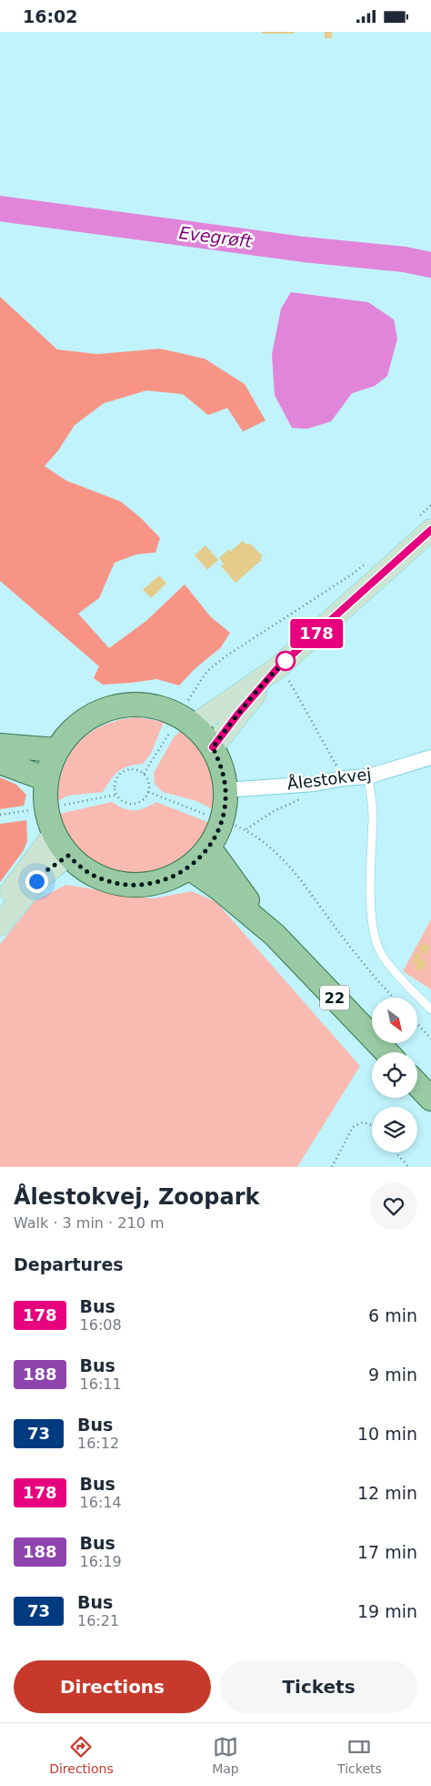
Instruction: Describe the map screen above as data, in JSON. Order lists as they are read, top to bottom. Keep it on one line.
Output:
{"streets":{"main road":["22"],"street":["Ålestokvej"]},"water":["Evegrøft"],"lines":["bus line 178"],"north":"bottom right","page":{"status":"16:02","on_map":"178","heading":[["Ålestokvej, Zoopark","Walk · 3 min · 210 m"],"Departures"],"list":[{"mark":"178","name":"Bus","note":"16:08","value":"6 min"},{"mark":"188","name":"Bus","note":"16:11","value":"9 min"},{"mark":"73","name":"Bus","note":"16:12","value":"10 min"},{"mark":"178","name":"Bus","note":"16:14","value":"12 min"},{"mark":"188","name":"Bus","note":"16:19","value":"17 min"},{"mark":"73","name":"Bus","note":"16:21","value":"19 min"}],"buttons":["Directions","Tickets"],"tabs":["Directions","Map","Tickets"]}}
